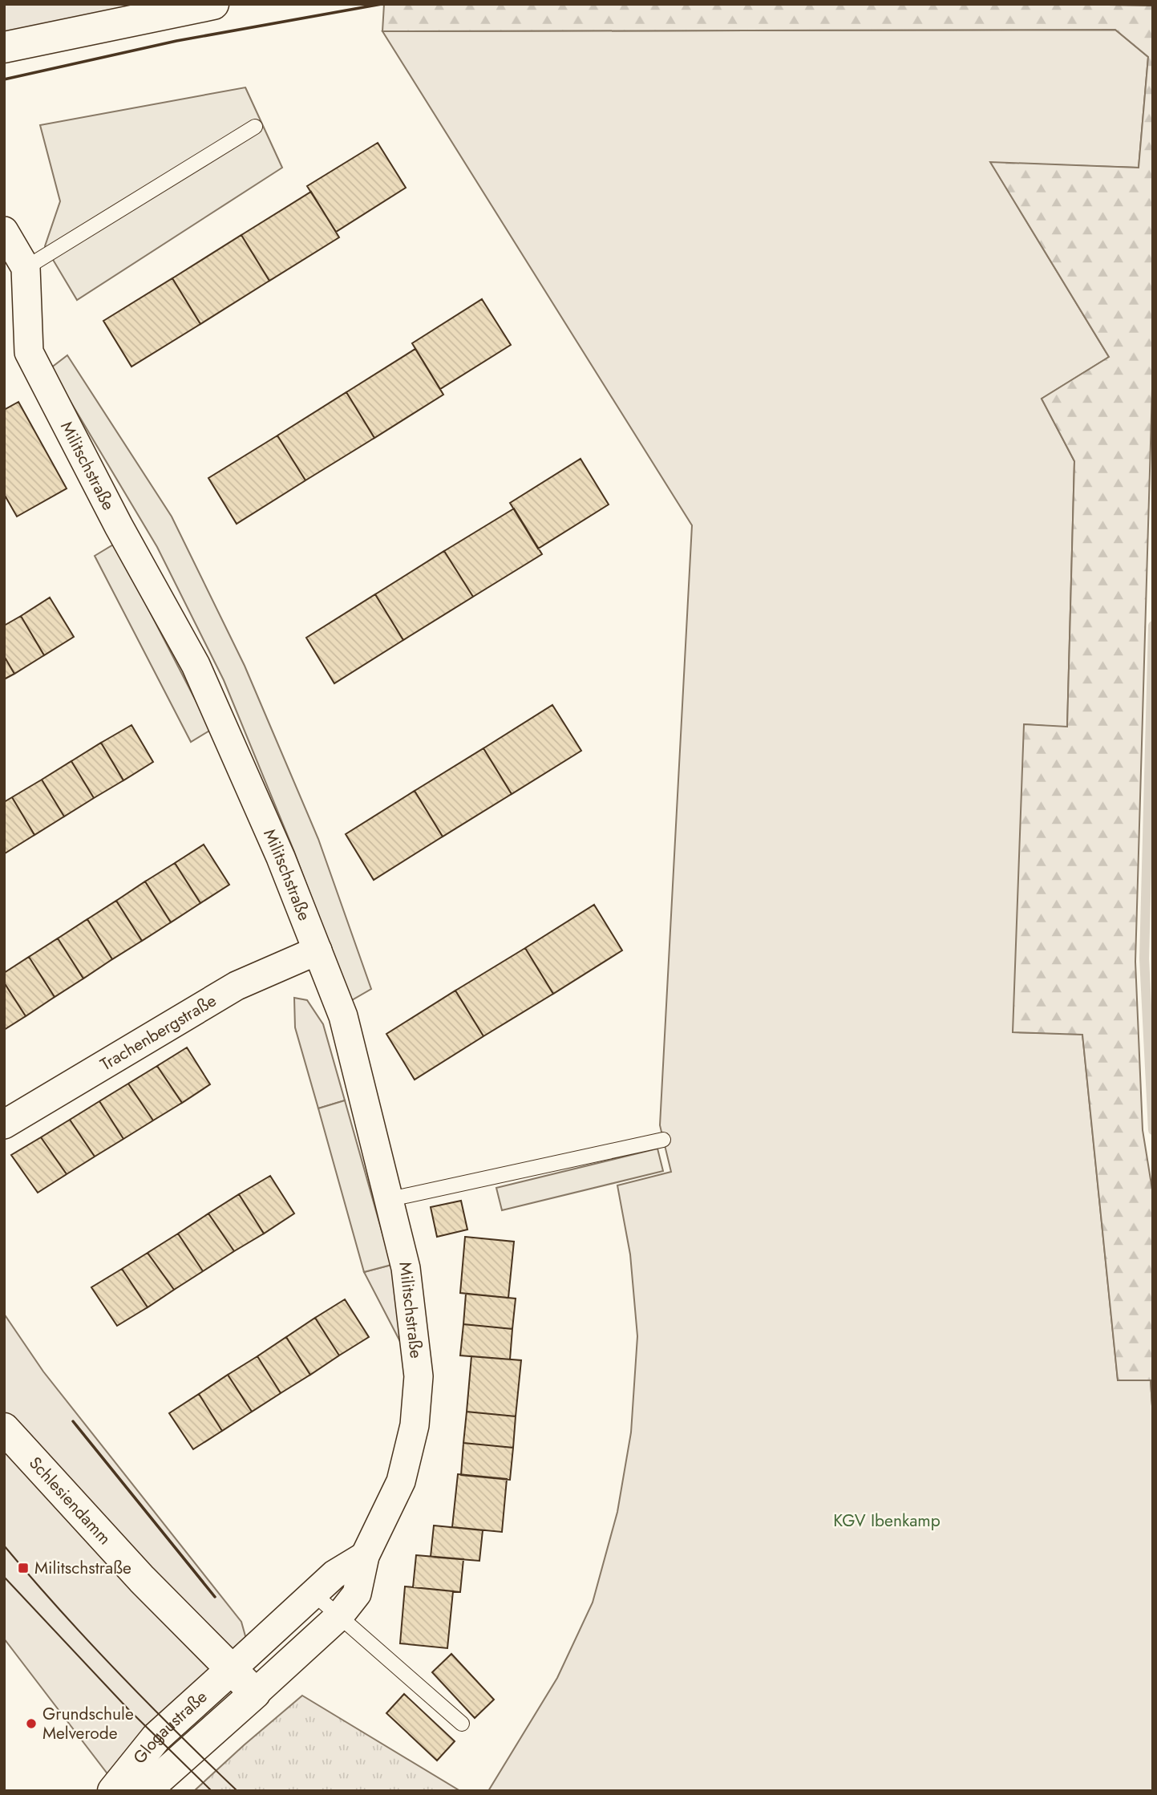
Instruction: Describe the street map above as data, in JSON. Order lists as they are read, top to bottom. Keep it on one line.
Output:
{"streets":{"main road":["Schlesiendamm","Glogaustraße"],"street":["Militschstraße","Trachenbergstraße"]},"crossings":[["Militschstraße","Trachenbergstraße"],["Militschstraße","Schlesiendamm"],["Militschstraße","Glogaustraße"],["Schlesiendamm","Glogaustraße"]],"parks":["KGV Ibenkamp"],"places":{"transit":["Militschstraße"],"other":["Grundschule Melverode"]}}
